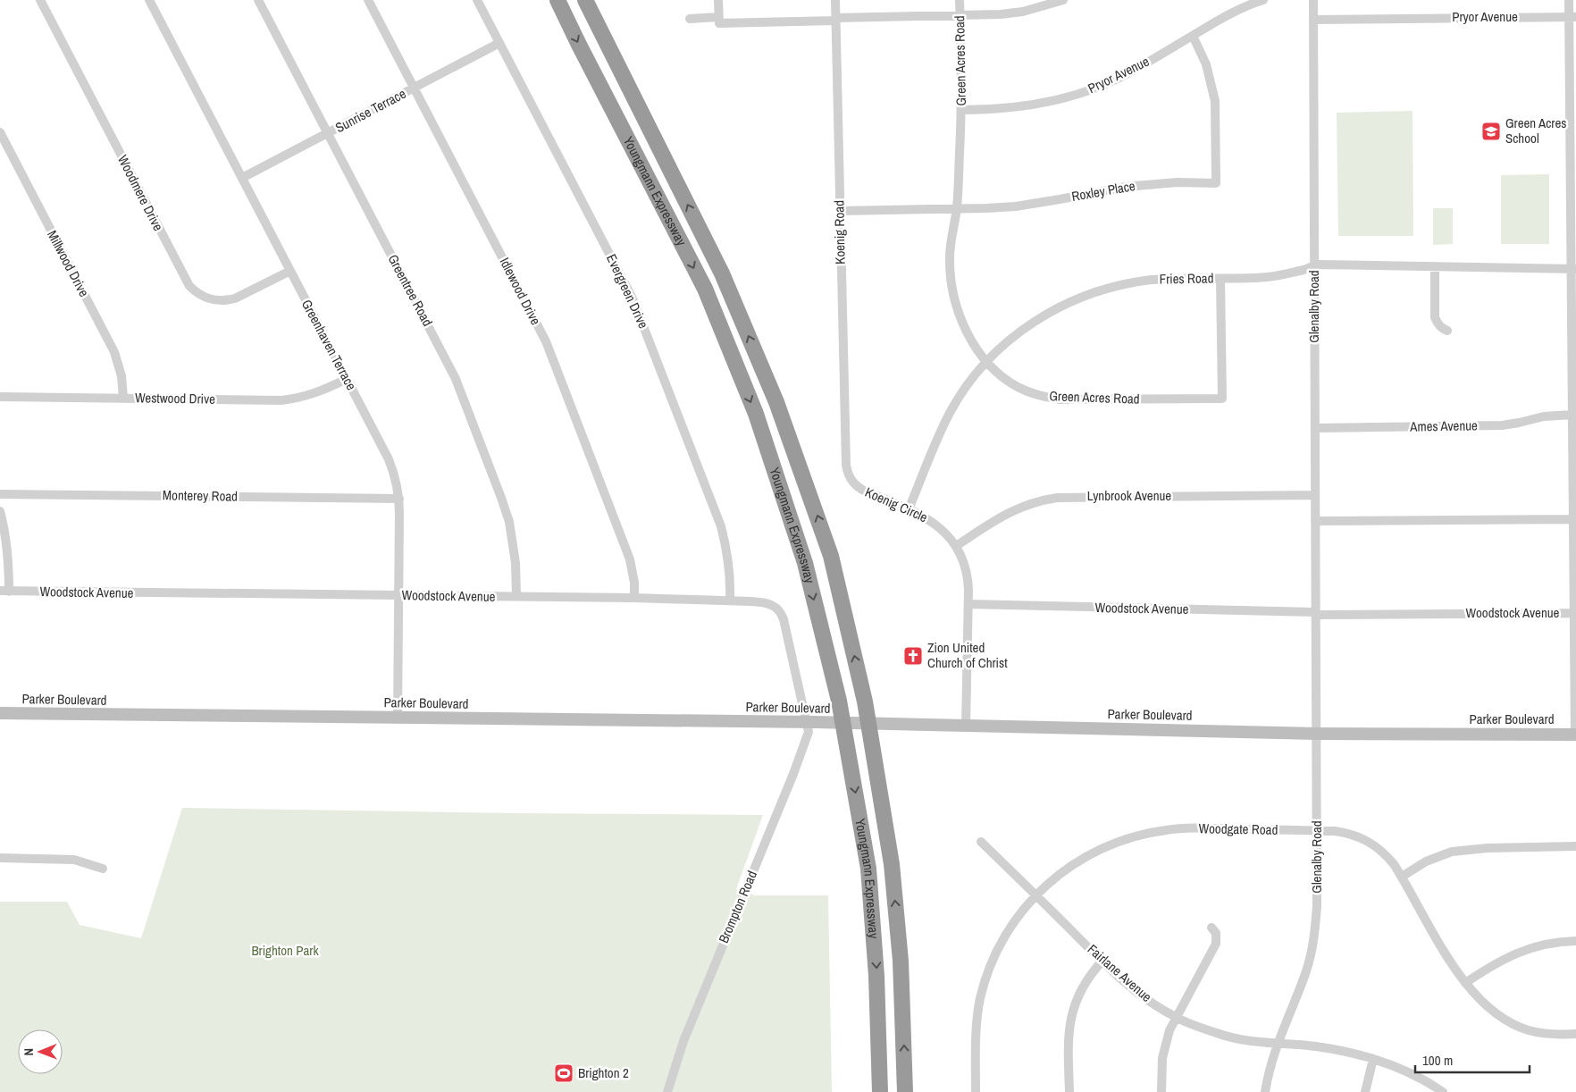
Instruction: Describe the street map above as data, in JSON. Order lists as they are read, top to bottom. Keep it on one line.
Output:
{"streets":{"highway":["Youngmann Expressway"],"street":["Pryor Avenue","Green Acres Road","Sunrise Terrace","Roxley Place","Woodmere Drive","Koenig Road","Millwood Drive","Fries Road","Greentree Road","Idlewood Drive","Evergreen Drive","Glenalby Road","Greenhaven Terrace","Westwood Drive","Ames Avenue","Monterey Road","Lynbrook Avenue","Koenig Circle","Woodstock Avenue","Parker Boulevard","Woodgate Road","Brompton Road","Fairlane Avenue"]},"crossings":[["Pryor Avenue","Green Acres Road"],["Pryor Avenue","Roxley Place"],["Pryor Avenue","Glenalby Road"],["Green Acres Road","Roxley Place"],["Green Acres Road","Fries Road"],["Sunrise Terrace","Greentree Road"],["Sunrise Terrace","Idlewood Drive"],["Sunrise Terrace","Evergreen Drive"],["Sunrise Terrace","Greenhaven Terrace"],["Roxley Place","Koenig Road"],["Woodmere Drive","Greenhaven Terrace"],["Koenig Road","Koenig Circle"],["Millwood Drive","Westwood Drive"],["Fries Road","Glenalby Road"],["Fries Road","Koenig Circle"],["Greentree Road","Woodstock Avenue"],["Idlewood Drive","Woodstock Avenue"],["Evergreen Drive","Woodstock Avenue"],["Glenalby Road","Ames Avenue"],["Glenalby Road","Lynbrook Avenue"],["Glenalby Road","Woodstock Avenue"],["Glenalby Road","Parker Boulevard"],["Glenalby Road","Woodgate Road"],["Glenalby Road","Fairlane Avenue"],["Greenhaven Terrace","Westwood Drive"],["Greenhaven Terrace","Monterey Road"],["Greenhaven Terrace","Woodstock Avenue"],["Greenhaven Terrace","Parker Boulevard"],["Lynbrook Avenue","Koenig Circle"],["Koenig Circle","Woodstock Avenue"],["Koenig Circle","Parker Boulevard"],["Woodstock Avenue","Parker Boulevard"],["Woodstock Avenue","Brompton Road"],["Parker Boulevard","Brompton Road"],["Woodgate Road","Fairlane Avenue"]],"parks":["Brighton Park"],"places":{"school or university":["Green Acres School"],"church":["Zion United Church of Christ"],"sports":["Brighton 2"]},"scale_bar":"100 m","north":"left"}
